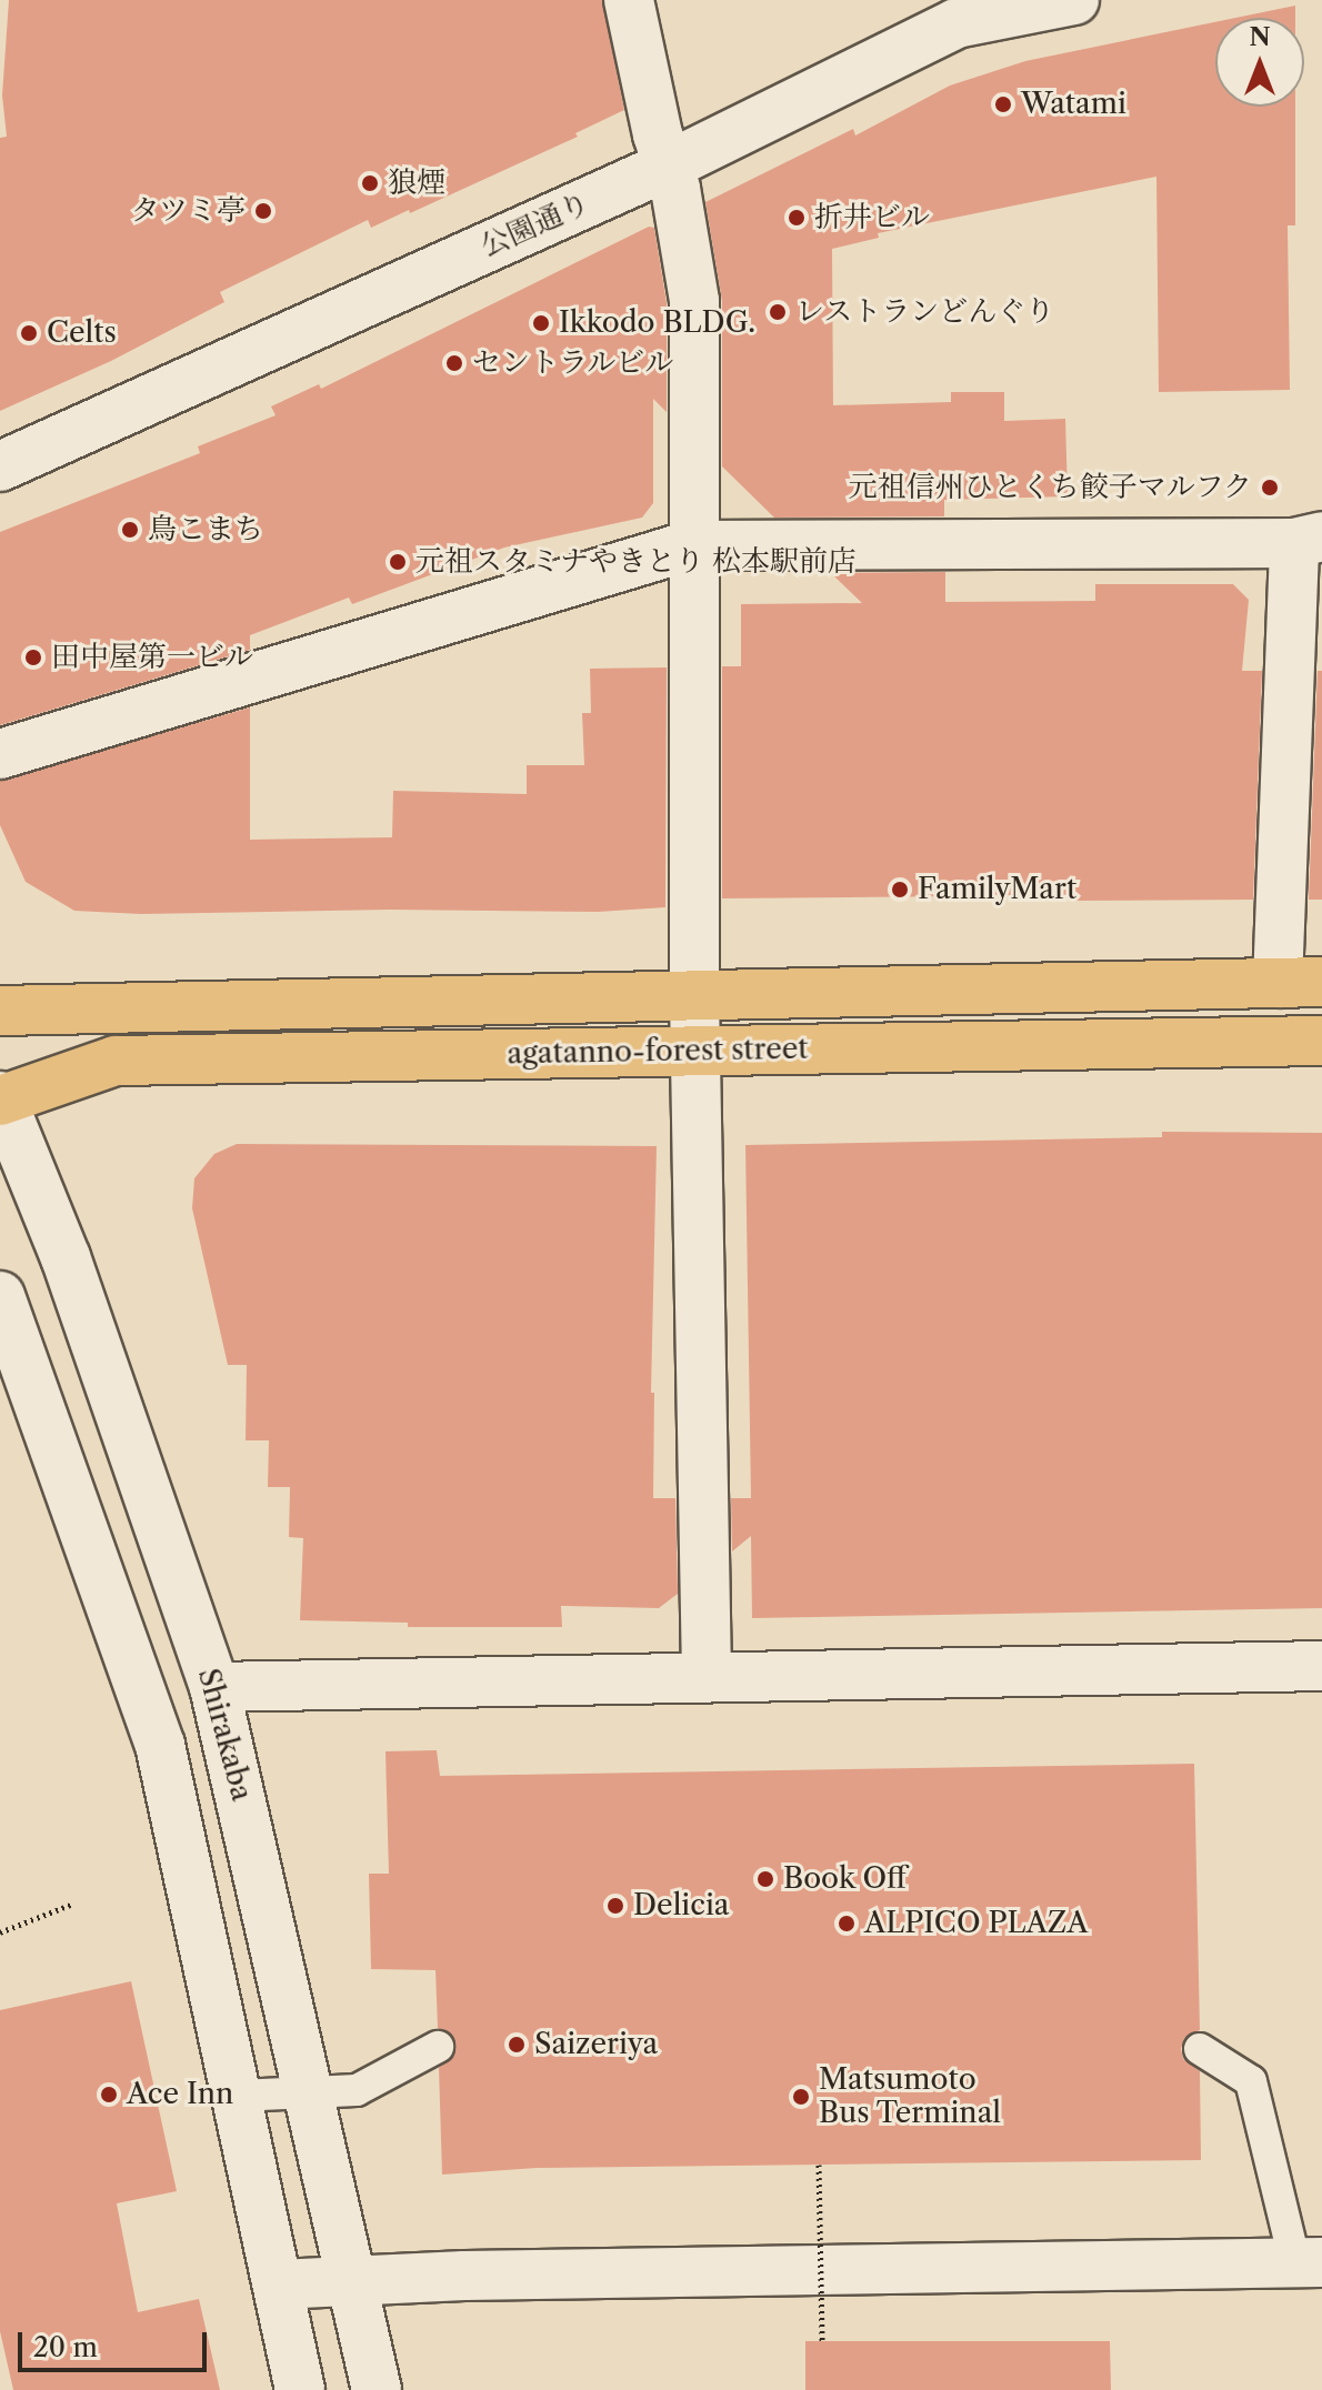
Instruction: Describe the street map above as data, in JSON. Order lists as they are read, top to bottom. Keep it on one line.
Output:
{"streets":{"highway":["agatanno-forest street"],"street":["公園通り","Shirakaba"]},"crossings":[["agatanno-forest street","Shirakaba"]],"places":["Watami","狼煙","タツミ亭","折井ビル","レストランどんぐり","Ikkodo BLDG.","Celts","セントラルビル","元祖信州ひとくち餃子マルフク","鳥こまち","元祖スタミナやきとり 松本駅前店","田中屋第一ビル","FamilyMart","Book Off","Delicia","ALPICO PLAZA","Saizeriya","Ace Inn","Matsumoto Bus Terminal"],"scale_bar":"20 m","north":"top"}
